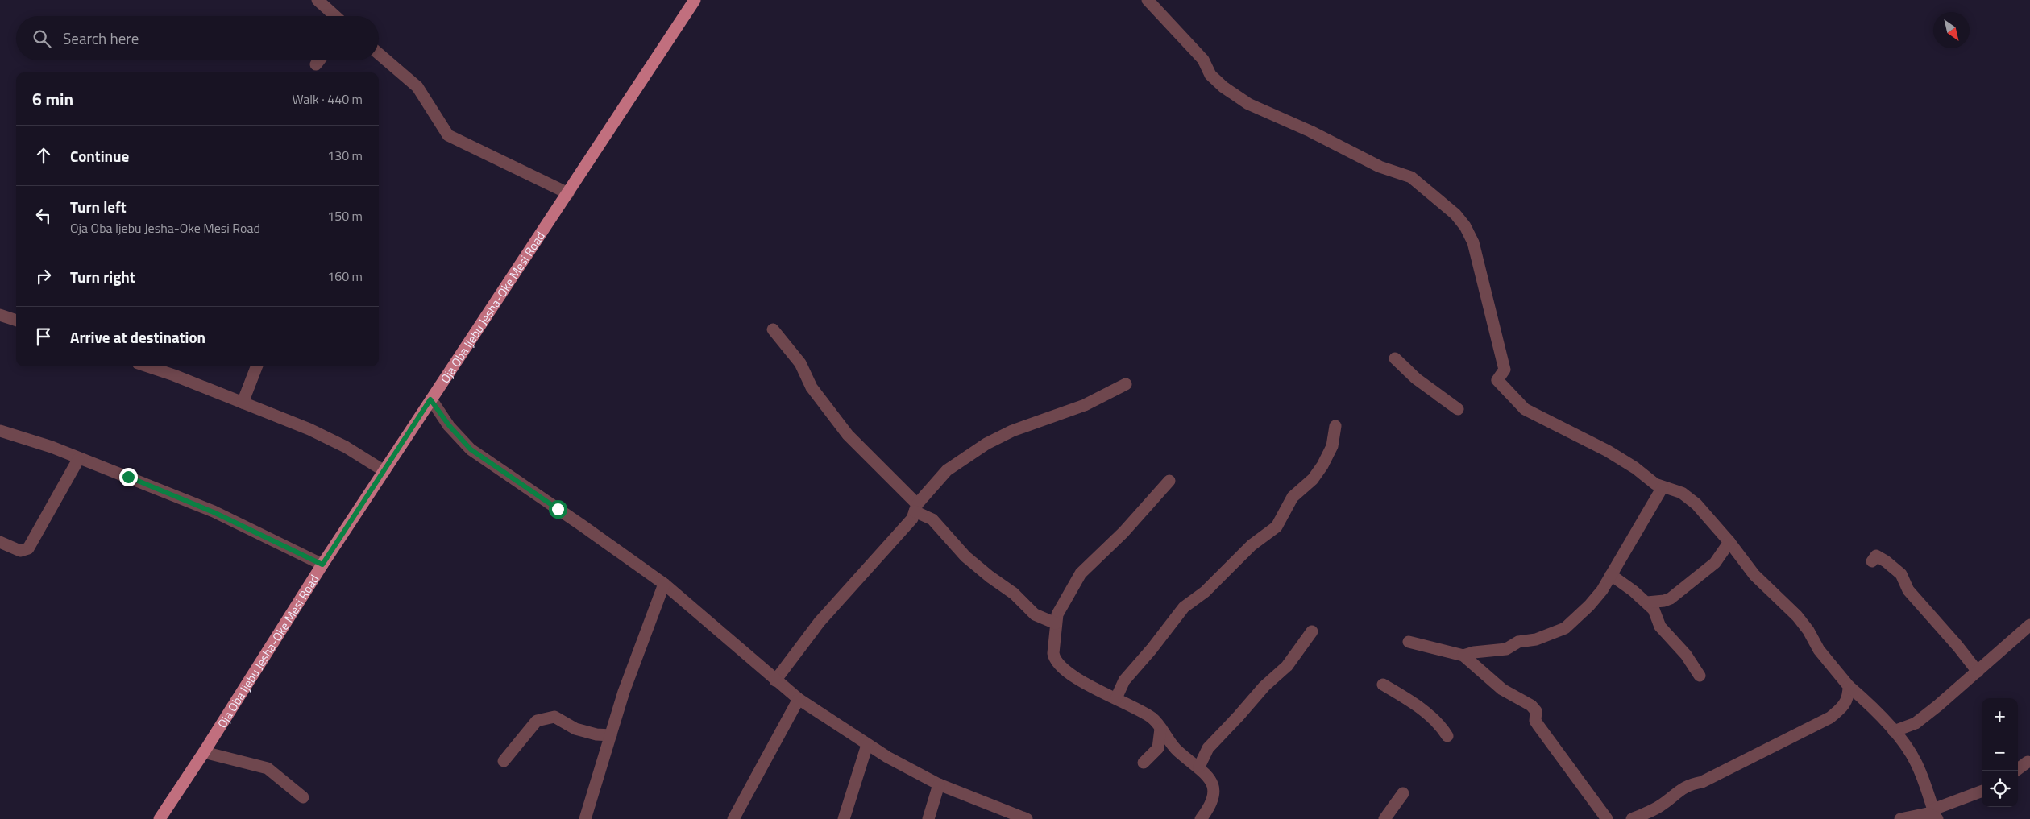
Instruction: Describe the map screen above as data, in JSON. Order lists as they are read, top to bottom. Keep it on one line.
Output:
{"streets":{"main road":["Oja Oba Ijebu Jesha-Oke Mesi Road"]},"north":"bottom right","page":{"search":"Search here","heading":["6 min","Walk · 440 m"],"list":[["Continue","130 m"],["Turn left","Oja Oba Ijebu Jesha-Oke Mesi Road","150 m"],["Turn right","160 m"],"Arrive at destination"],"map_buttons":["+","−"]}}
